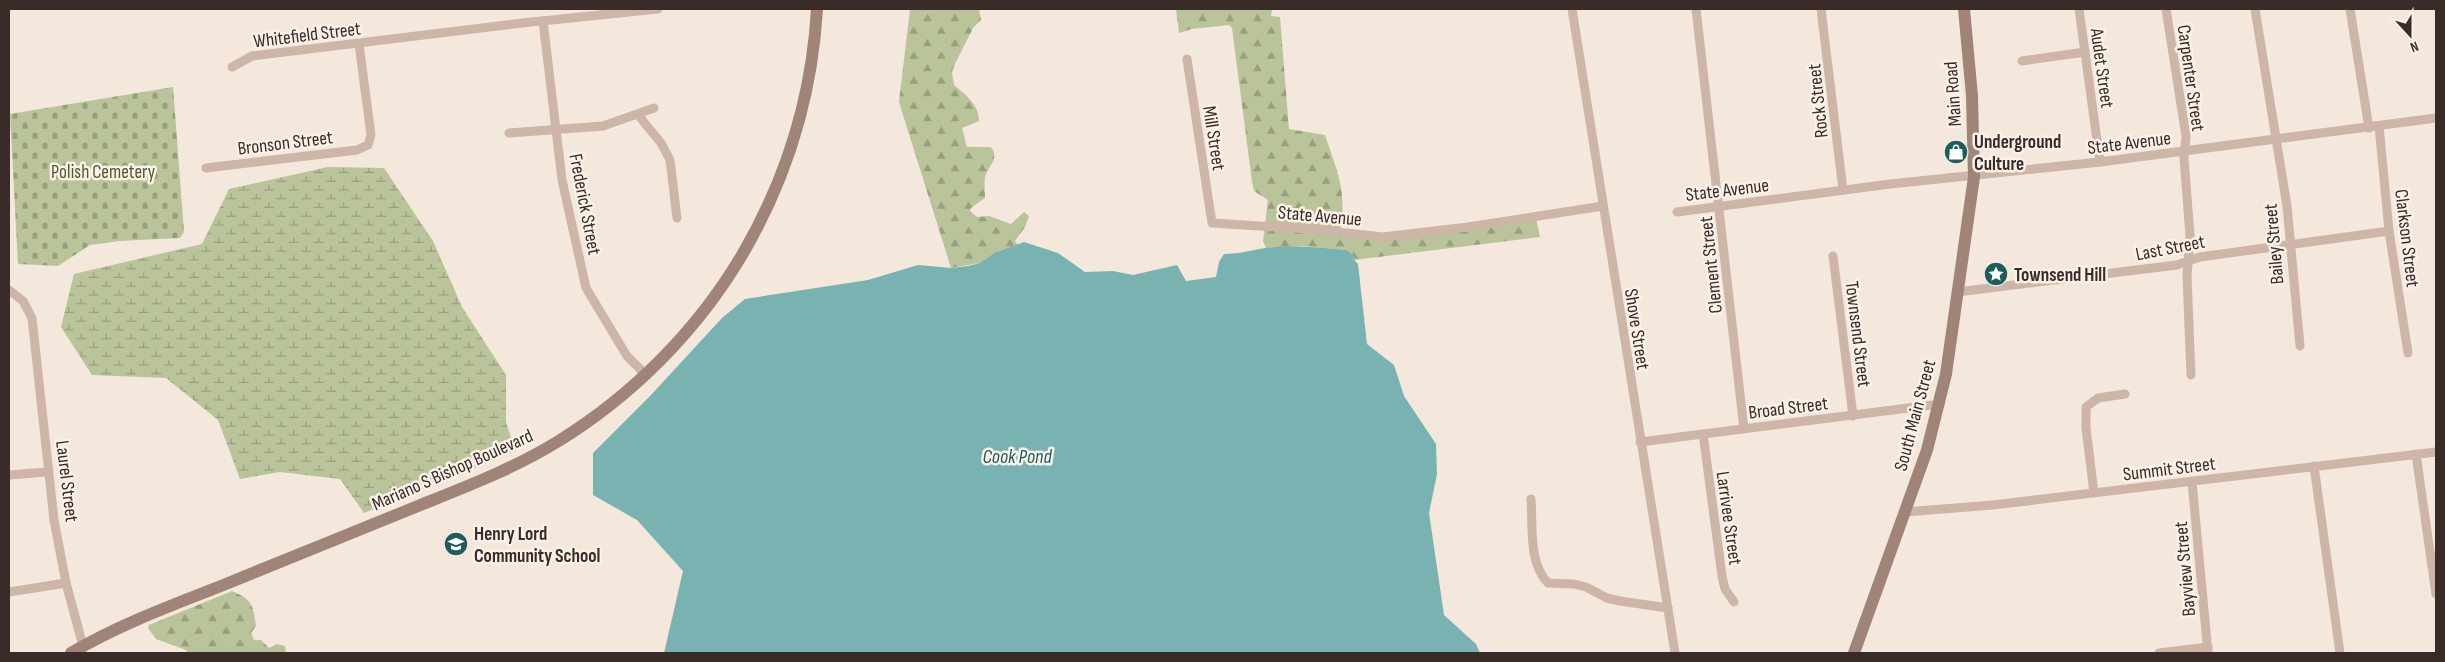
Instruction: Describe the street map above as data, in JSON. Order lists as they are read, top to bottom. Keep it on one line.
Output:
{"streets":{"main road":["Main Road","South Main Street","Mariano S Bishop Boulevard"],"street":["Whitefield Street","Audet Street","Carpenter Street","Rock Street","Mill Street","Bronson Street","State Avenue","Frederick Street","Clarkson Street","Bailey Street","Last Street","Clement Street","Shove Street","Townsend Street","Broad Street","Summit Street","Laurel Street","Larrivee Street","Bayview Street"]},"crossings":[["Whitefield Street","Bronson Street"],["Whitefield Street","Frederick Street"],["Audet Street","State Avenue"],["Carpenter Street","State Avenue"],["Main Road","State Avenue"],["Main Road","South Main Street"],["Rock Street","State Avenue"],["Mill Street","State Avenue"],["State Avenue","Clarkson Street"],["State Avenue","Bailey Street"],["State Avenue","Clement Street"],["State Avenue","Shove Street"],["State Avenue","South Main Street"],["Frederick Street","Mariano S Bishop Boulevard"],["Clarkson Street","Last Street"],["Bailey Street","Last Street"],["Last Street","South Main Street"],["Clement Street","Broad Street"],["Shove Street","Broad Street"],["Townsend Street","Broad Street"],["Broad Street","South Main Street"],["Broad Street","Larrivee Street"],["South Main Street","Summit Street"],["Summit Street","Bayview Street"],["Mariano S Bishop Boulevard","Laurel Street"]],"water":["Cook Pond"],"parks":["Polish Cemetery"],"places":{"shop":["Underground Culture"],"place":["Townsend Hill"],"school or university":["Henry Lord Community School"]},"north":"bottom"}
